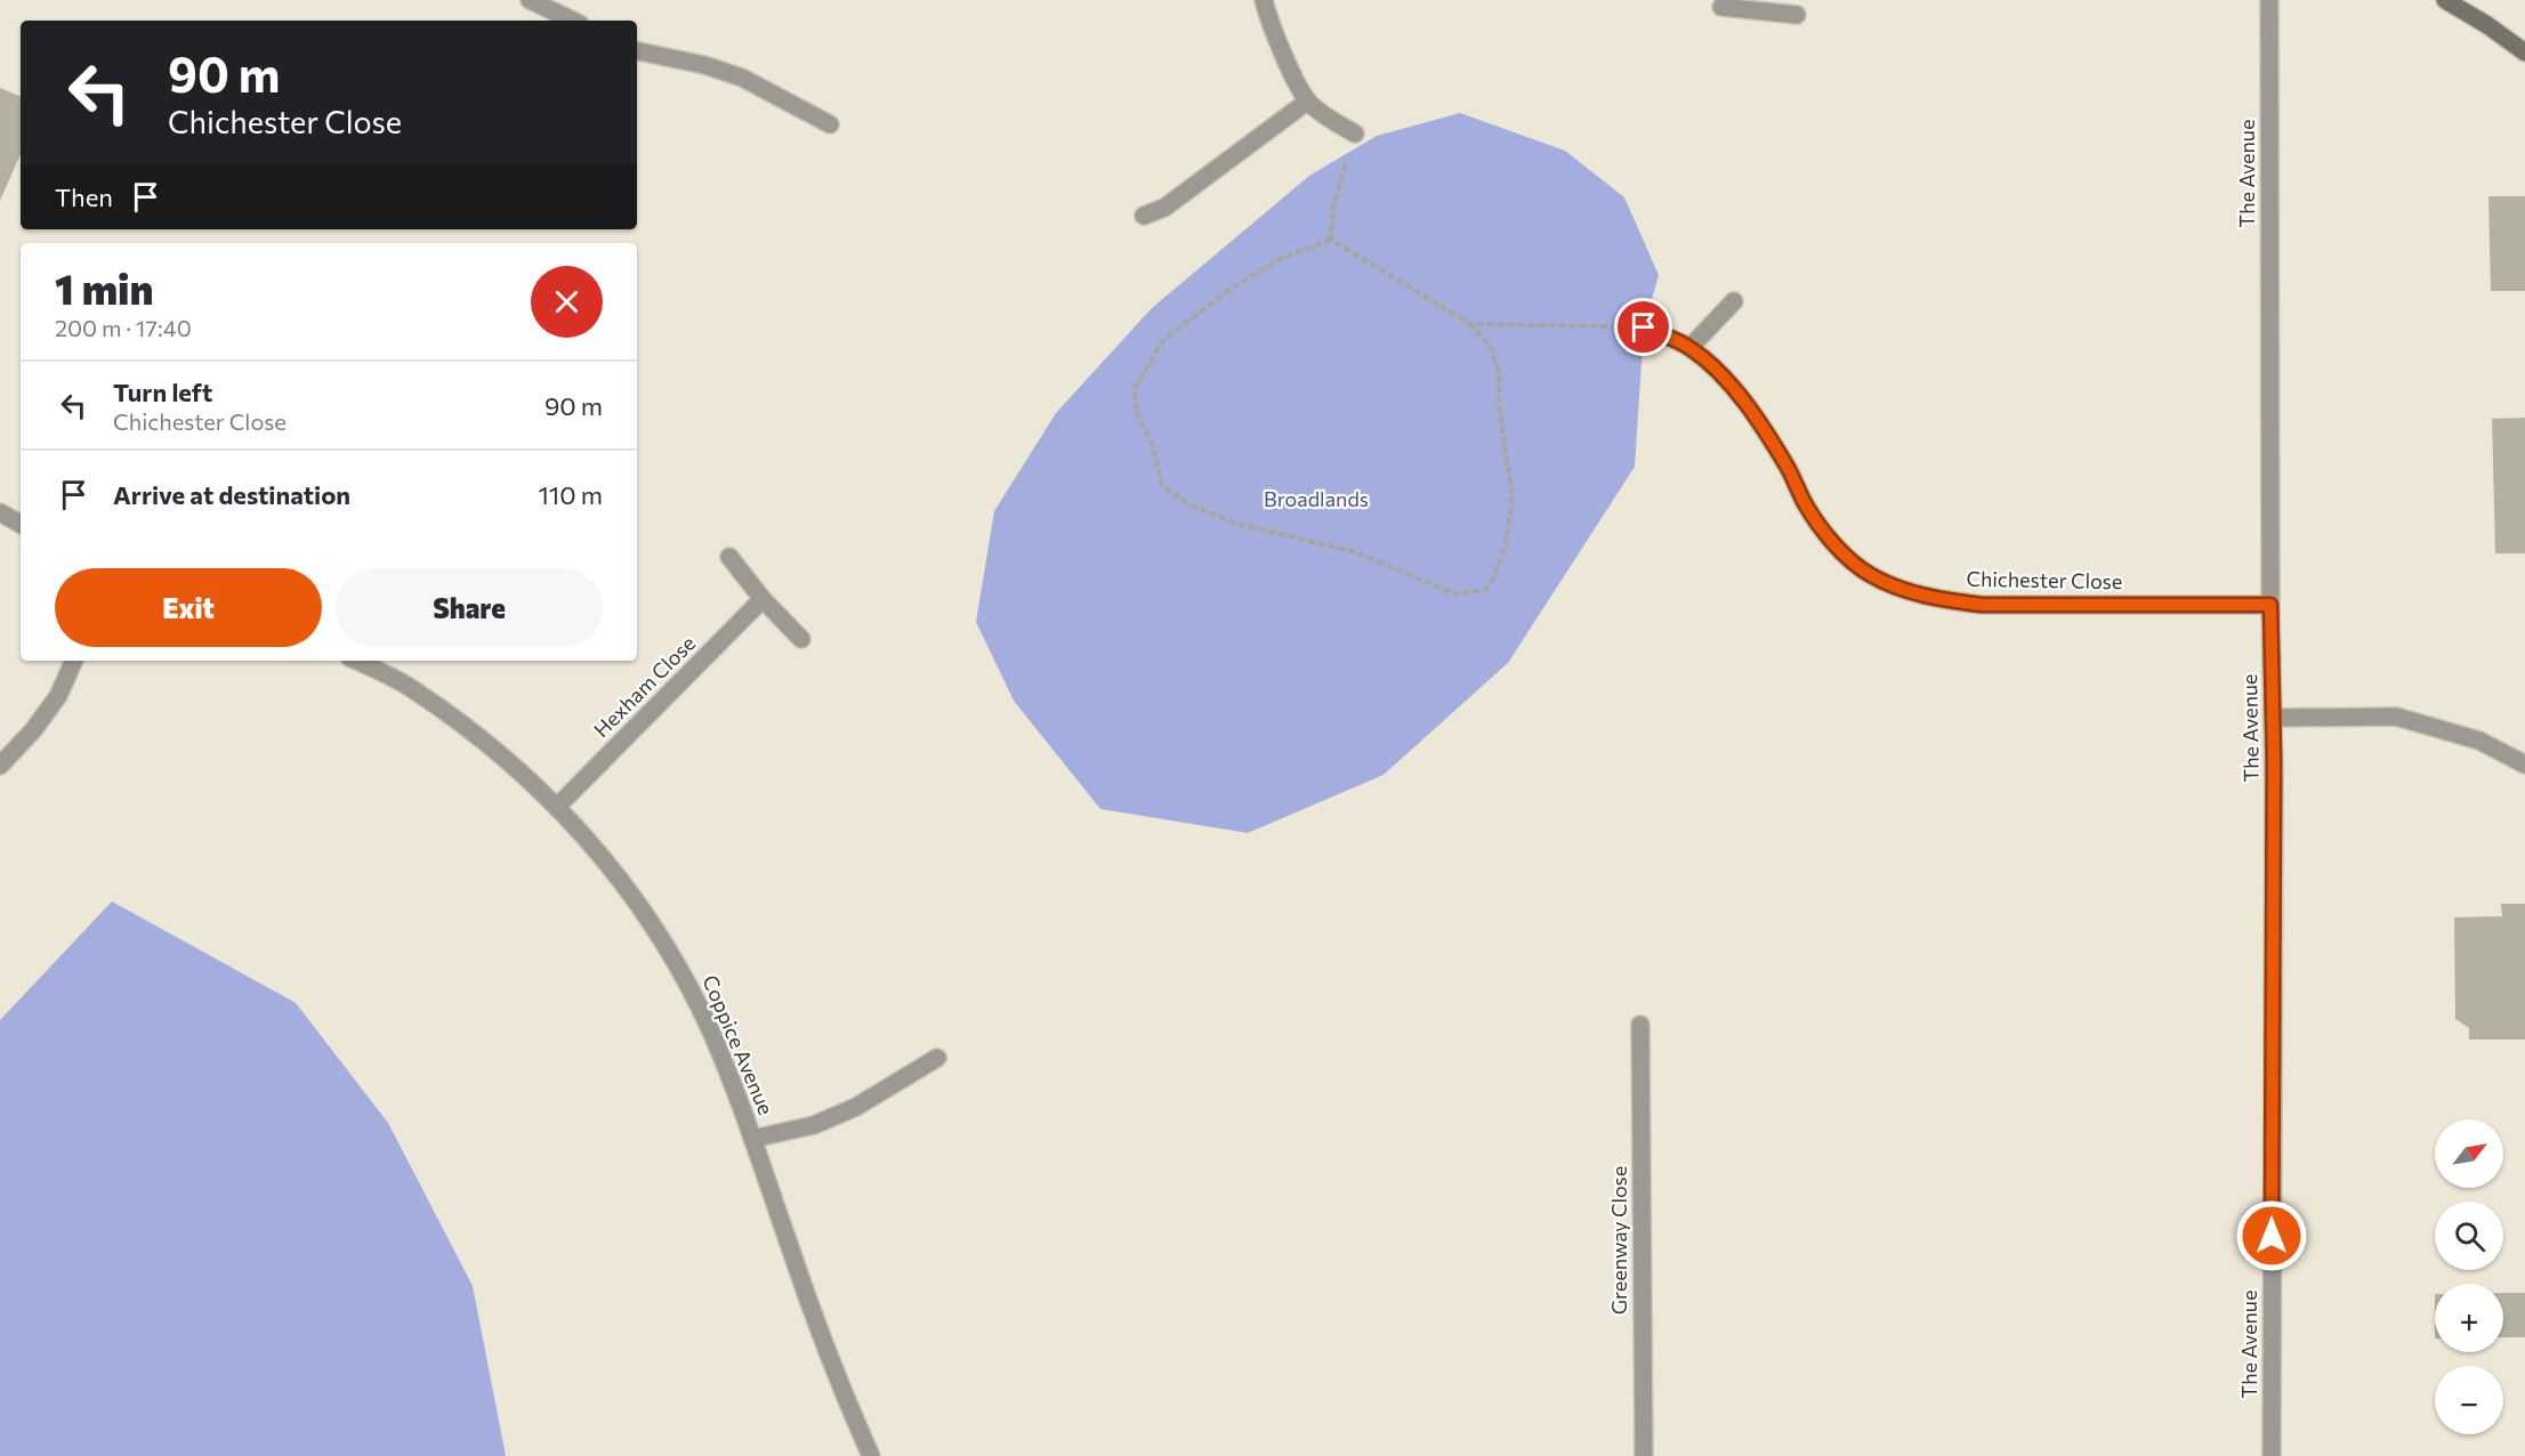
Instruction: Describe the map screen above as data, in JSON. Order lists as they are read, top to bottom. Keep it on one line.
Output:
{"streets":{"street":["The Avenue","Chichester Close","Hexham Close","Coppice Avenue","Greenway Close"]},"crossings":[["The Avenue","Chichester Close"],["Hexham Close","Coppice Avenue"]],"parks":["Broadlands"],"north":"top right","page":{"turn":["90 m","Chichester Close"],"then":"Then","heading":["1 min","200 m · 17:40"],"list":[{"name":"Turn left","note":"Chichester Close","value":"90 m"},{"name":"Arrive at destination","value":"110 m"}],"buttons":["Exit","Share"],"map_buttons":["+","−"]}}
